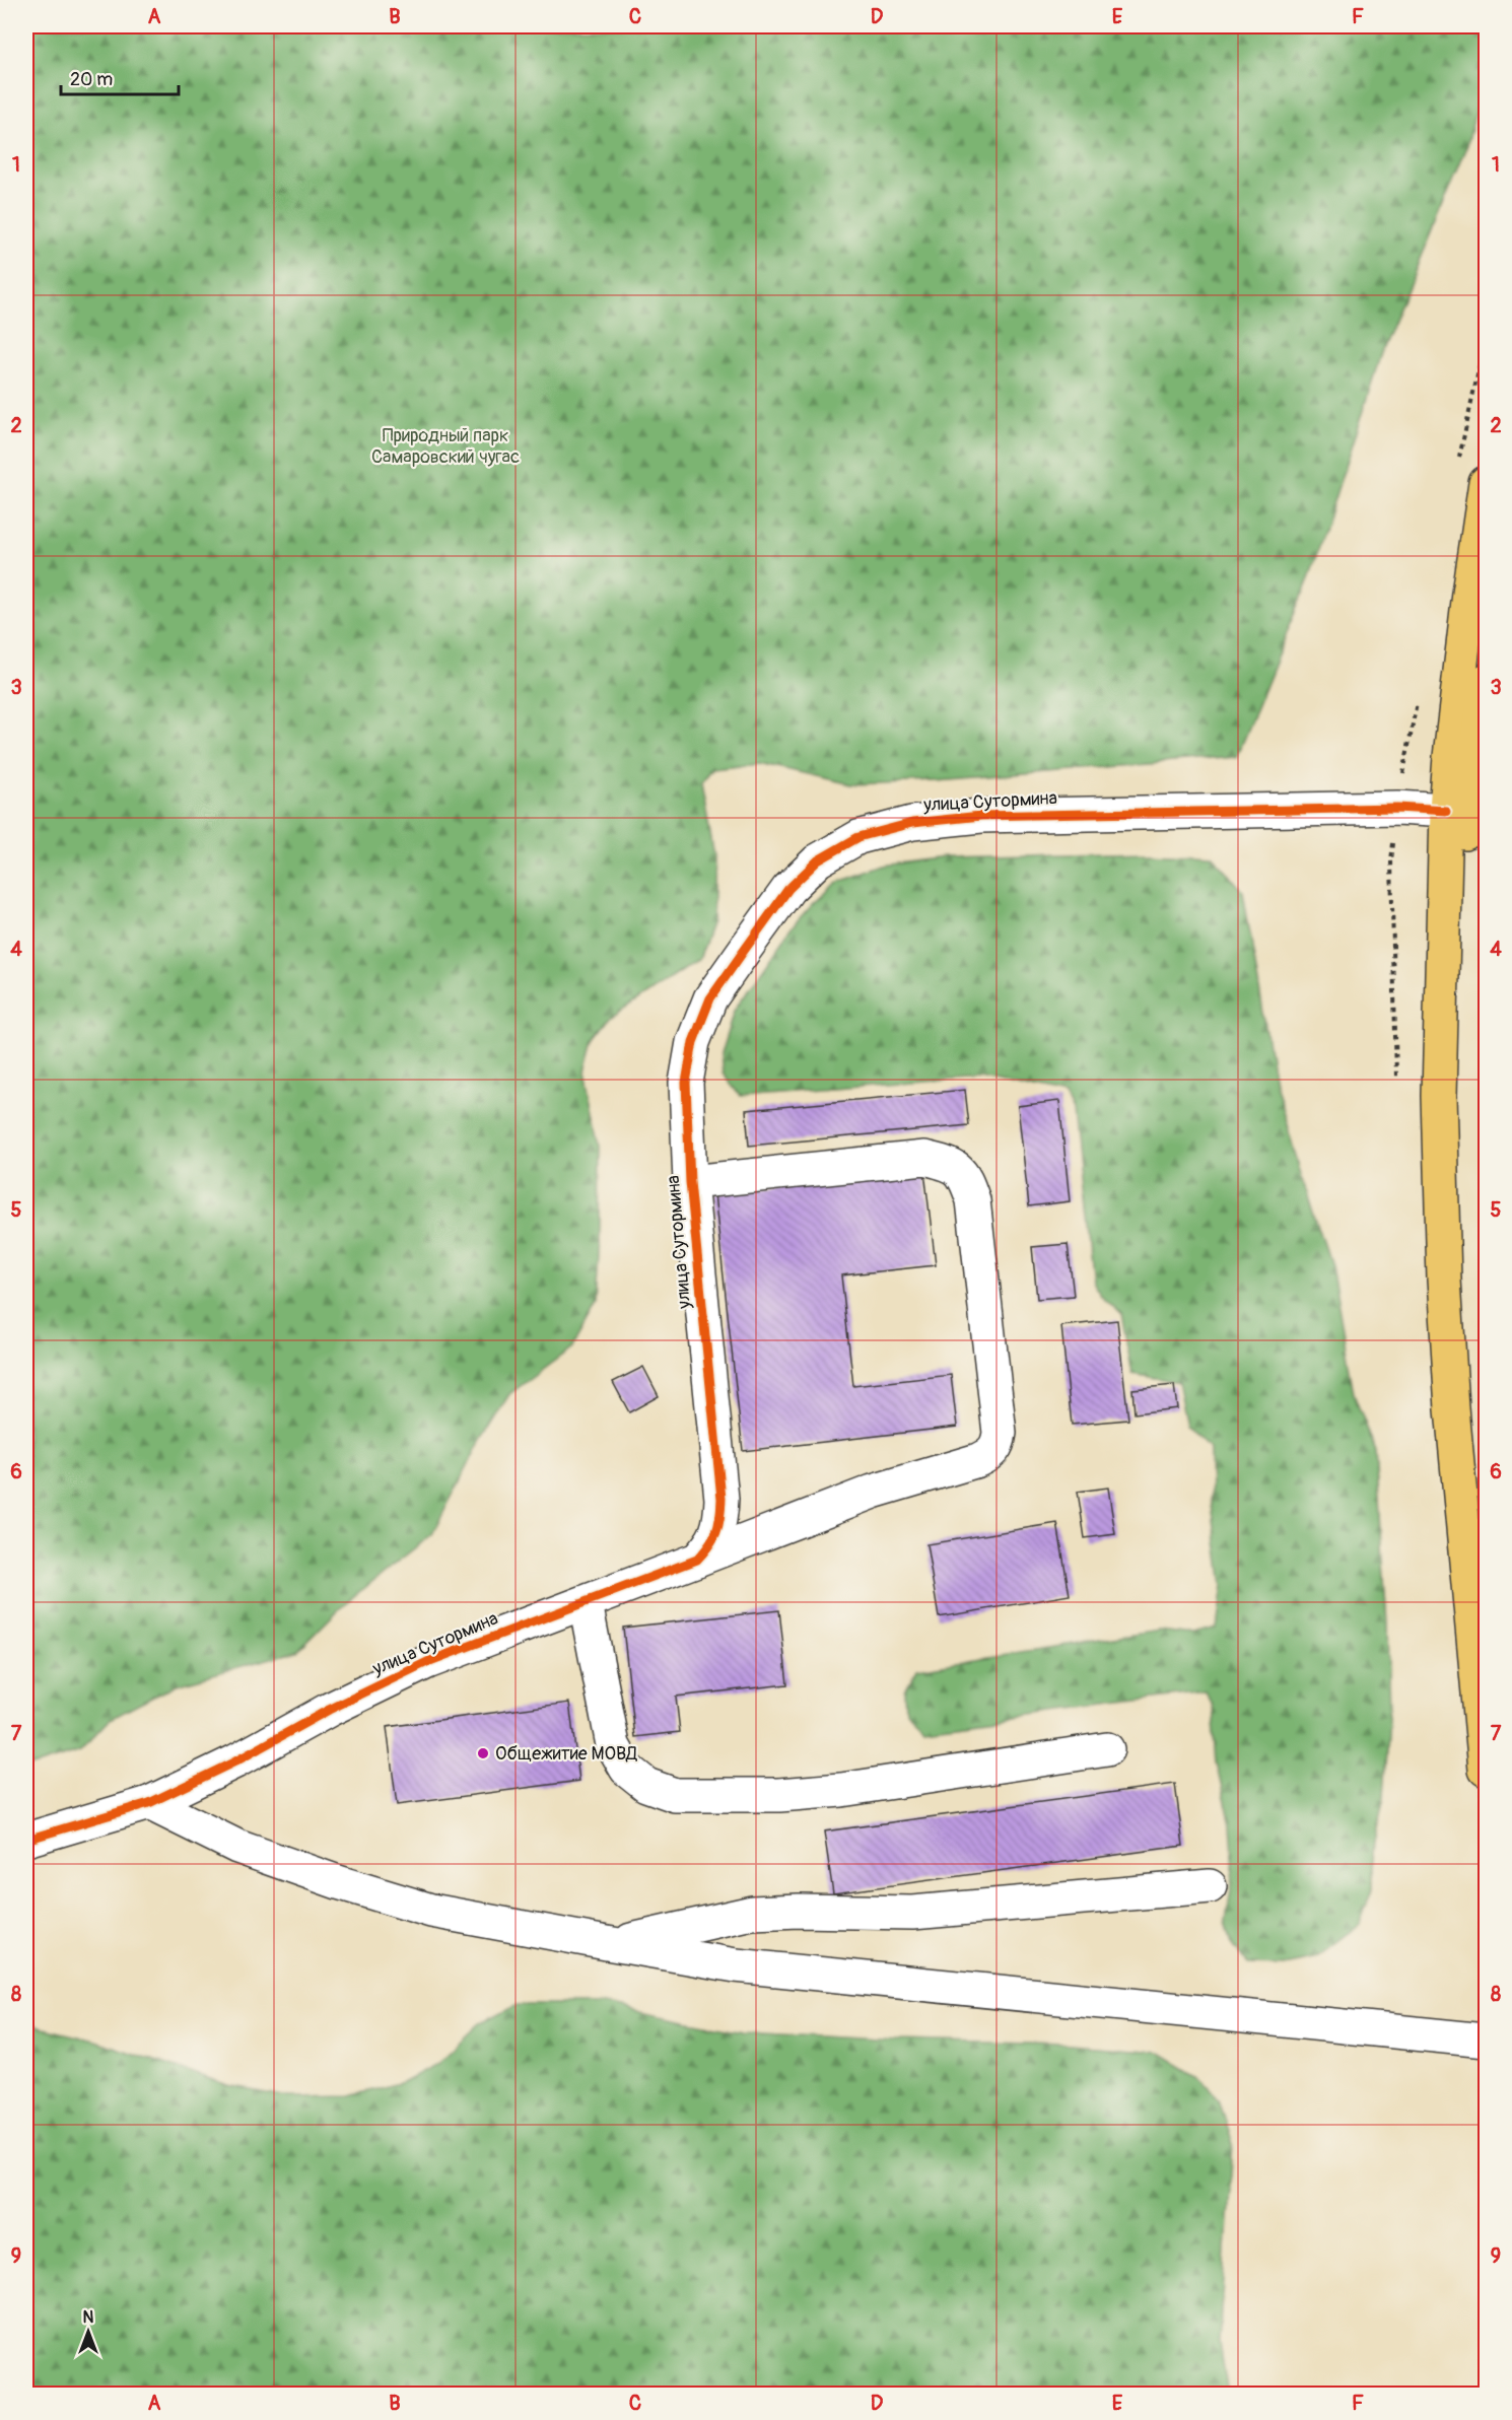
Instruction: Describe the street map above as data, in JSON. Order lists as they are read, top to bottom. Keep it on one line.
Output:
{"streets":{"street":["улица Сутормина"]},"parks":["Природный парк Самаровский чугас"],"places":["Общежитие МОВД"],"scale_bar":"20 m","north":"top","grid":{"columns":["A","B","C","D","E","F"],"rows":["1","2","3","4","5","6","7","8","9"]}}
